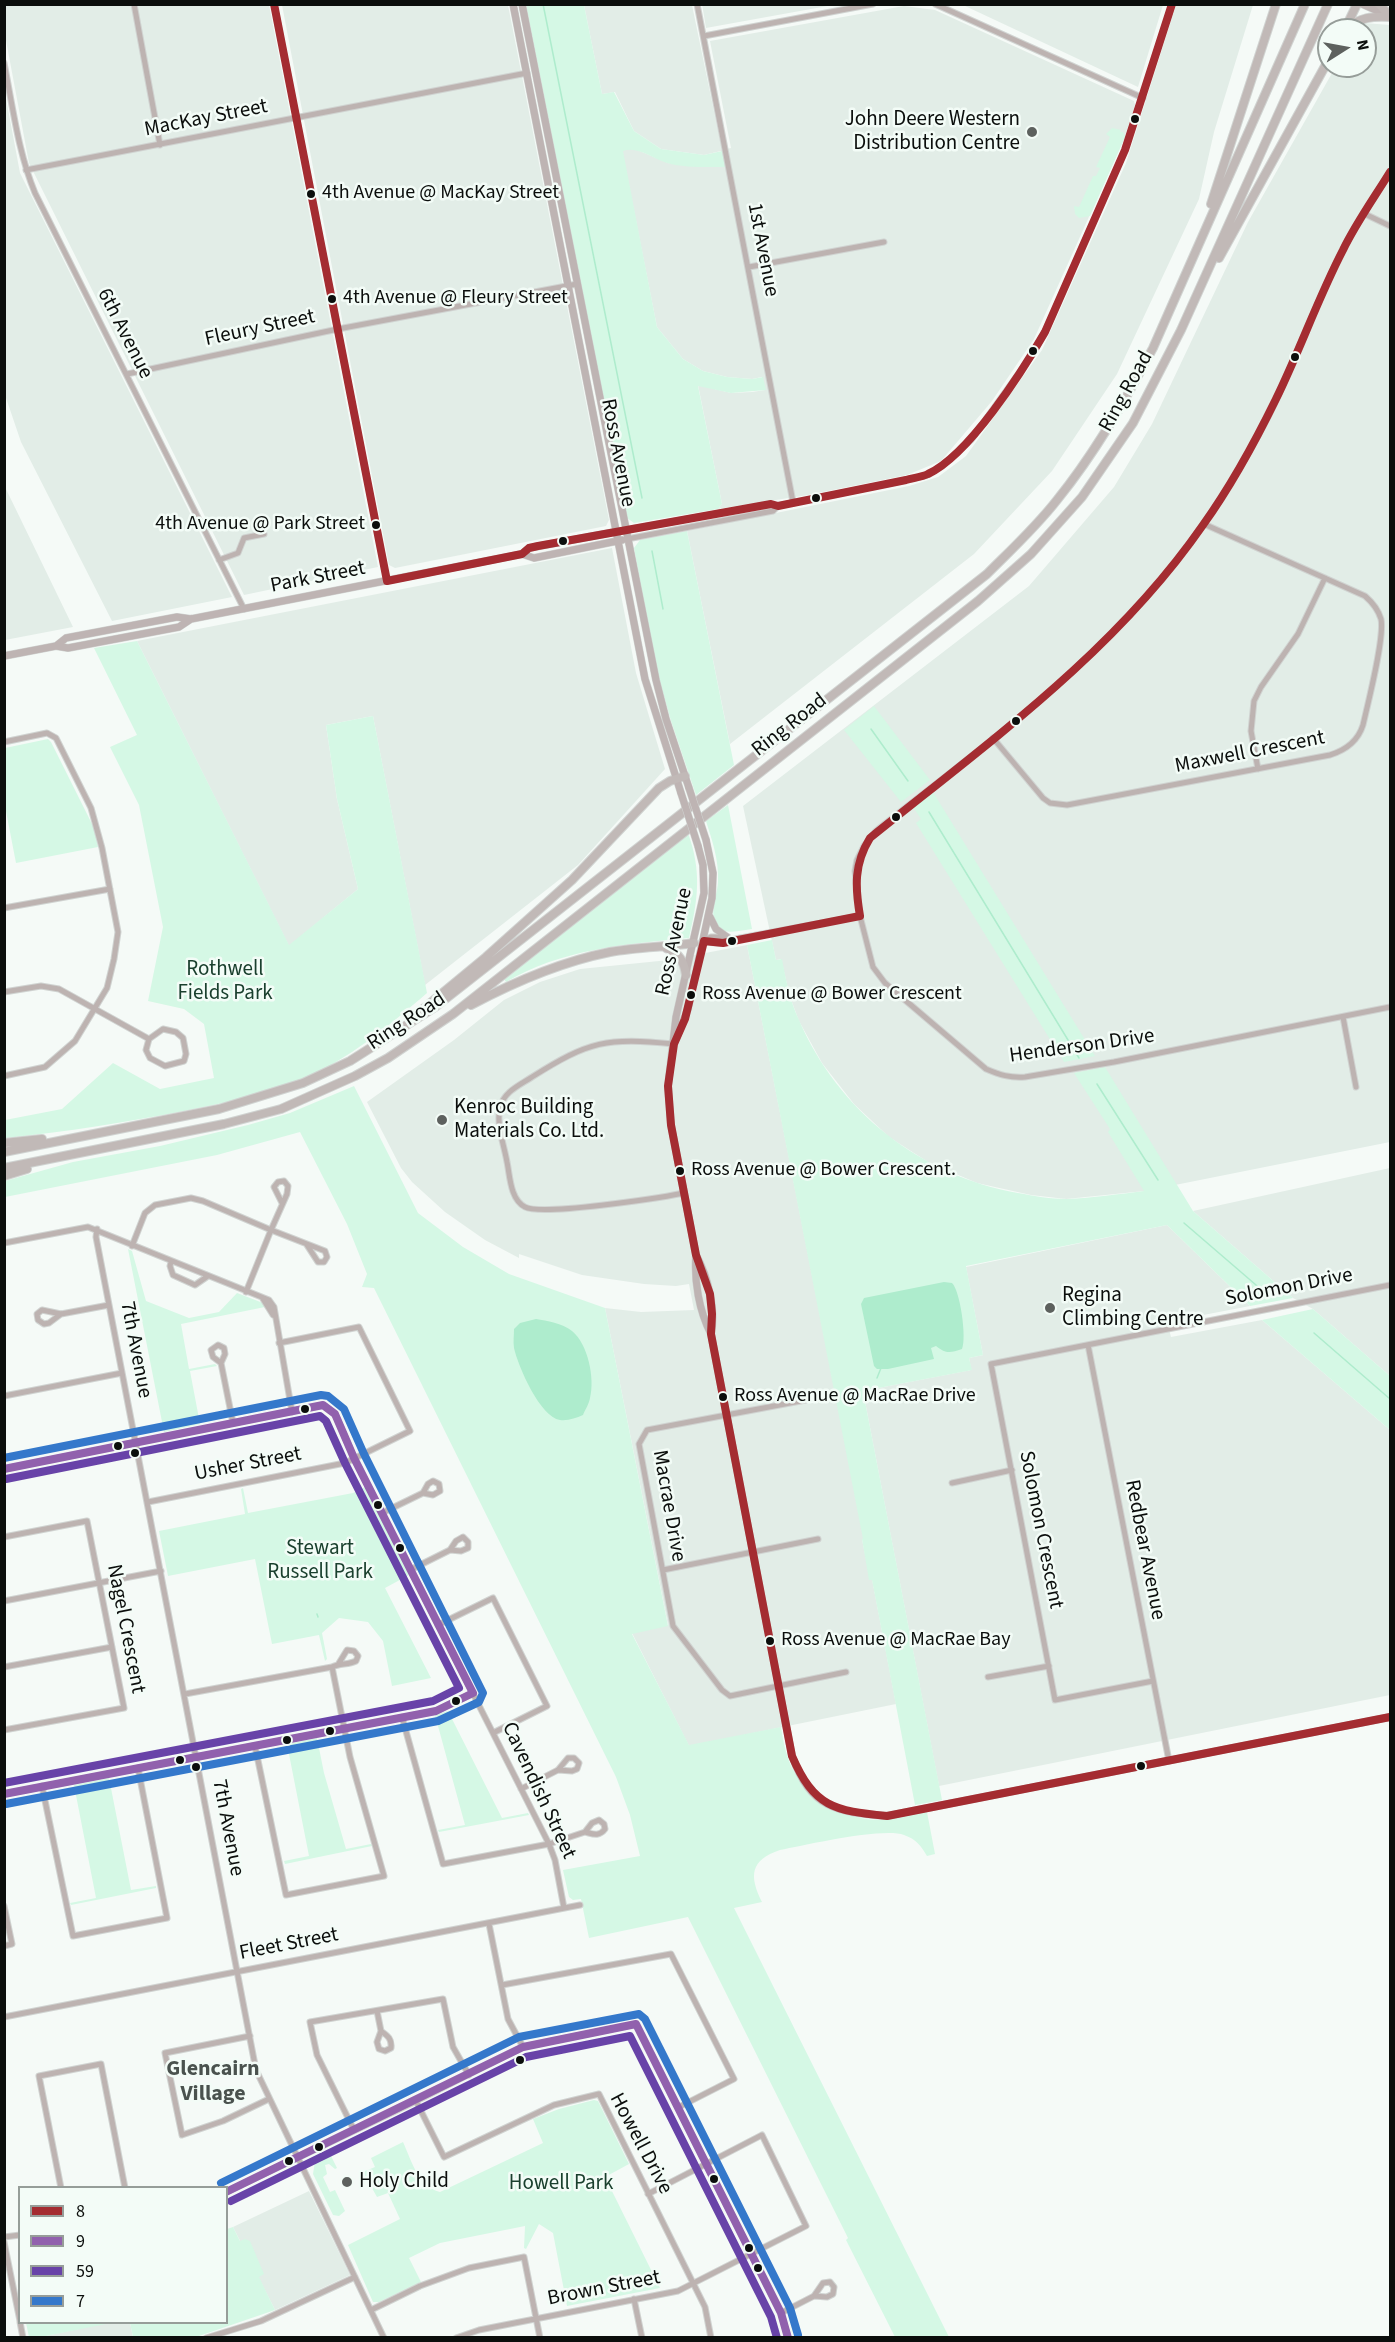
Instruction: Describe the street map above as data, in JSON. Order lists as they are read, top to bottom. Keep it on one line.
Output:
{"streets":{"highway":["Ring Road"],"main road":["Ross Avenue","Park Street"],"street":["MacKay Street","1st Avenue","Fleury Street","6th Avenue","Maxwell Crescent","Henderson Drive","Solomon Drive","7th Avenue","Usher Street","Macrae Drive","Solomon Crescent","Redbear Avenue","Nagel Crescent","Cavendish Street","Fleet Street","Howell Drive","Brown Street"]},"crossings":[["MacKay Street","6th Avenue"],["MacKay Street","Ross Avenue"],["1st Avenue","Park Street"],["Fleury Street","6th Avenue"],["Fleury Street","Ross Avenue"],["6th Avenue","Park Street"],["Ross Avenue","Park Street"],["Ross Avenue","Macrae Drive"],["Maxwell Crescent","Henderson Drive"],["Solomon Drive","Solomon Crescent"],["Solomon Drive","Redbear Avenue"],["7th Avenue","Usher Street"],["7th Avenue","Cavendish Street"],["7th Avenue","Fleet Street"],["Usher Street","Cavendish Street"],["Solomon Crescent","Redbear Avenue"],["Cavendish Street","Fleet Street"],["Howell Drive","Brown Street"]],"districts":["Glencairn Village"],"parks":["Rothwell Fields Park","Stewart Russell Park","Howell Park"],"places":["John Deere Western Distribution Centre","4th Avenue @ MacKay Street","4th Avenue @ Fleury Street","4th Avenue @ Park Street","Ross Avenue @ Bower Crescent","Kenroc Building Materials Co. Ltd.","Ross Avenue @ Bower Crescent.","Regina Climbing Centre","Ross Avenue @ MacRae Drive","Ross Avenue @ MacRae Bay","Holy Child"],"lines":["transit line 8","transit line 7","transit line 9","transit line 59"],"legend":["8","9","59","7"],"north":"right"}
